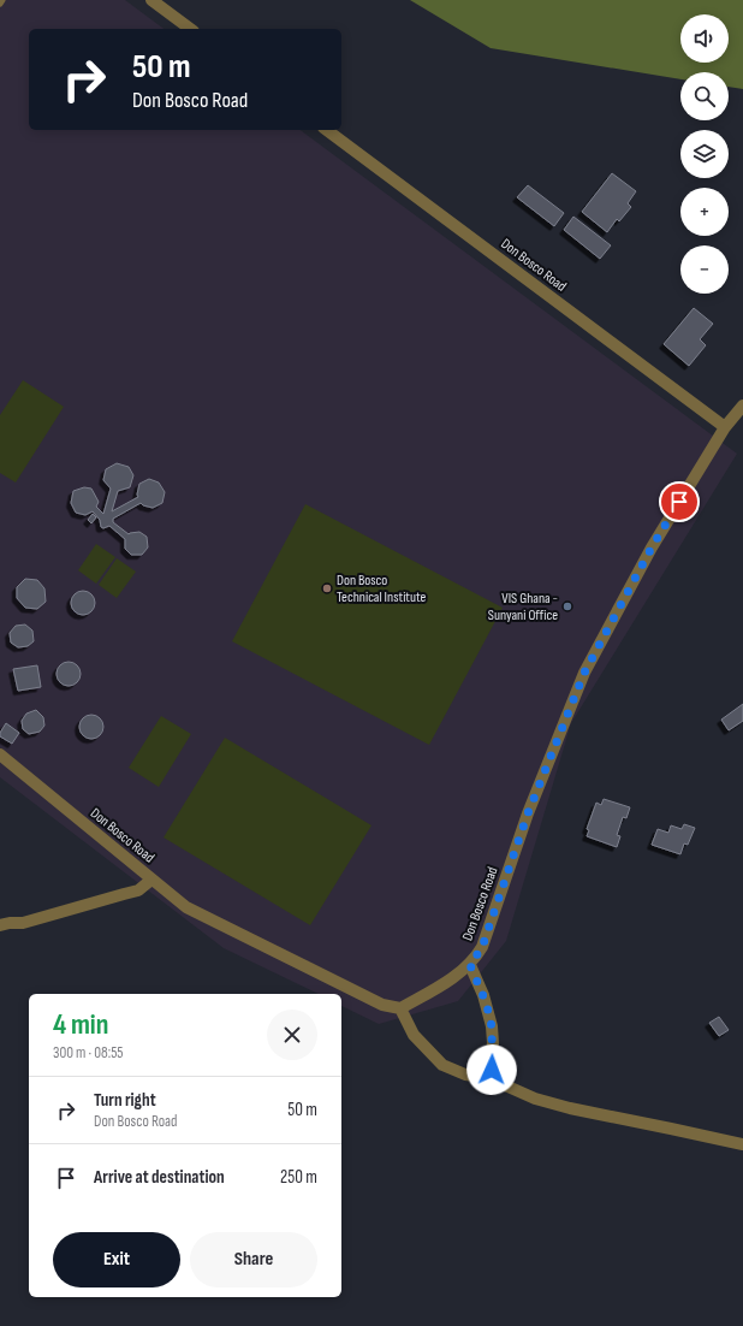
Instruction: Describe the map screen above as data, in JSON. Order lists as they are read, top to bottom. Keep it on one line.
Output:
{"streets":{"street":["Don Bosco Road"]},"places":["Don Bosco Technical Institute","VIS Ghana - Sunyani Office"],"page":{"map_buttons":["+","−"],"turn":["50 m","Don Bosco Road"],"heading":["4 min","300 m · 08:55"],"list":[{"name":"Turn right","note":"Don Bosco Road","value":"50 m"},{"name":"Arrive at destination","value":"250 m"}],"buttons":["Exit","Share"]}}
